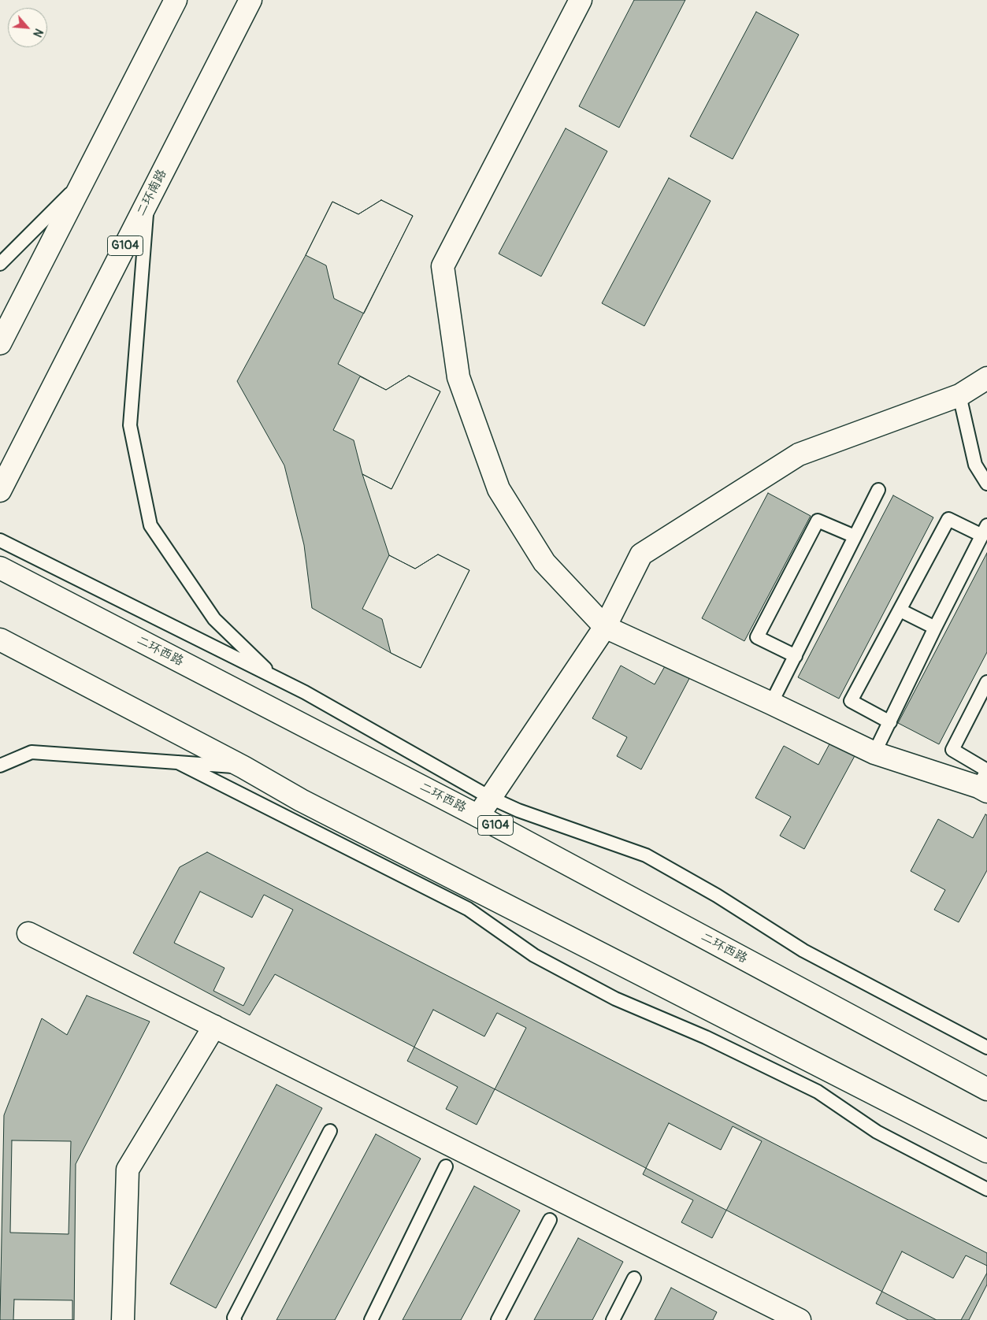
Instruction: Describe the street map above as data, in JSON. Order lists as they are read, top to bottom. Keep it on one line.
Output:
{"streets":{"main road":["二环南路","G104","二环西路"]},"north":"bottom right"}
